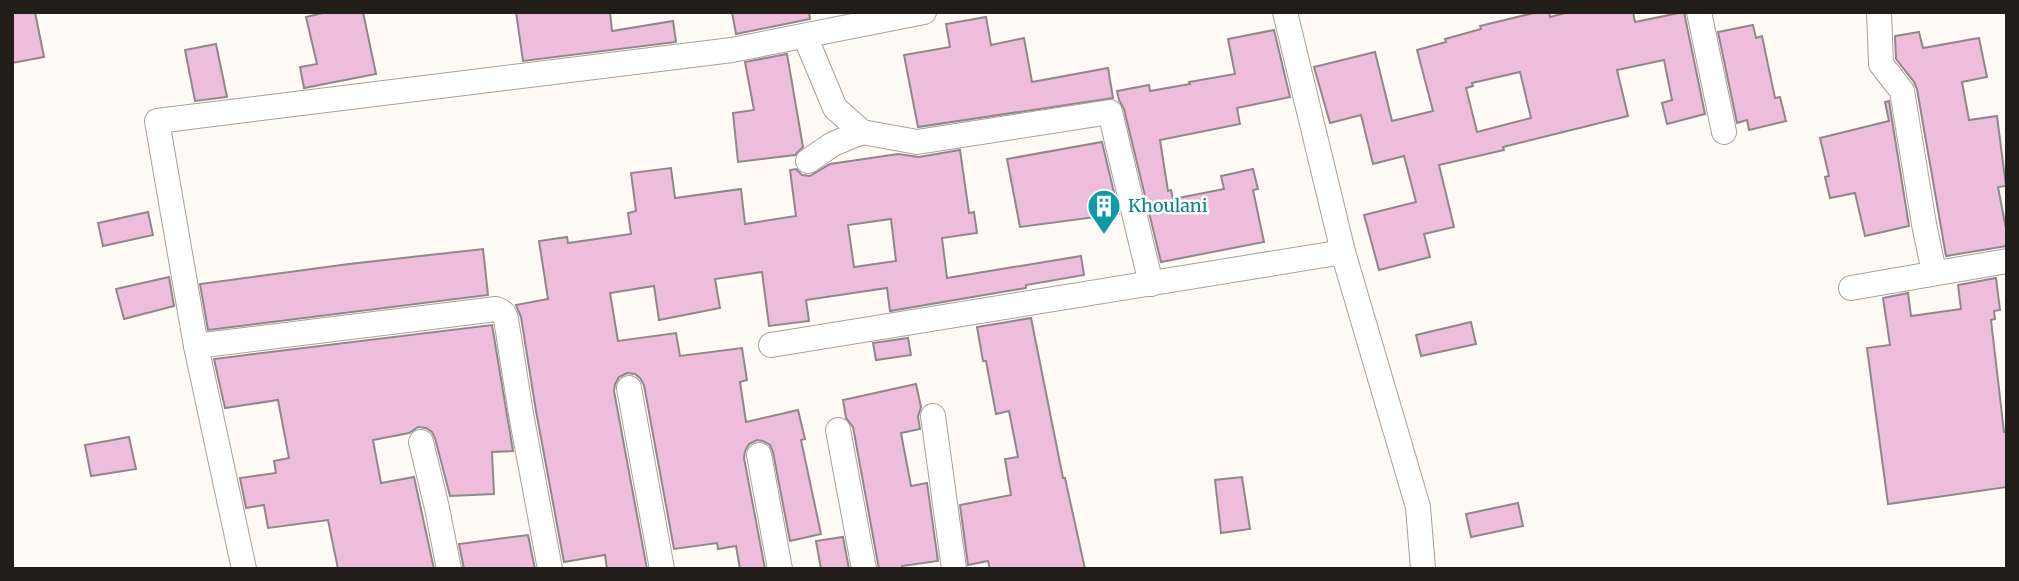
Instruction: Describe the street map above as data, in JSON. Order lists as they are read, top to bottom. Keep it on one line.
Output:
{"places":{"building":["Khoulani"]}}
